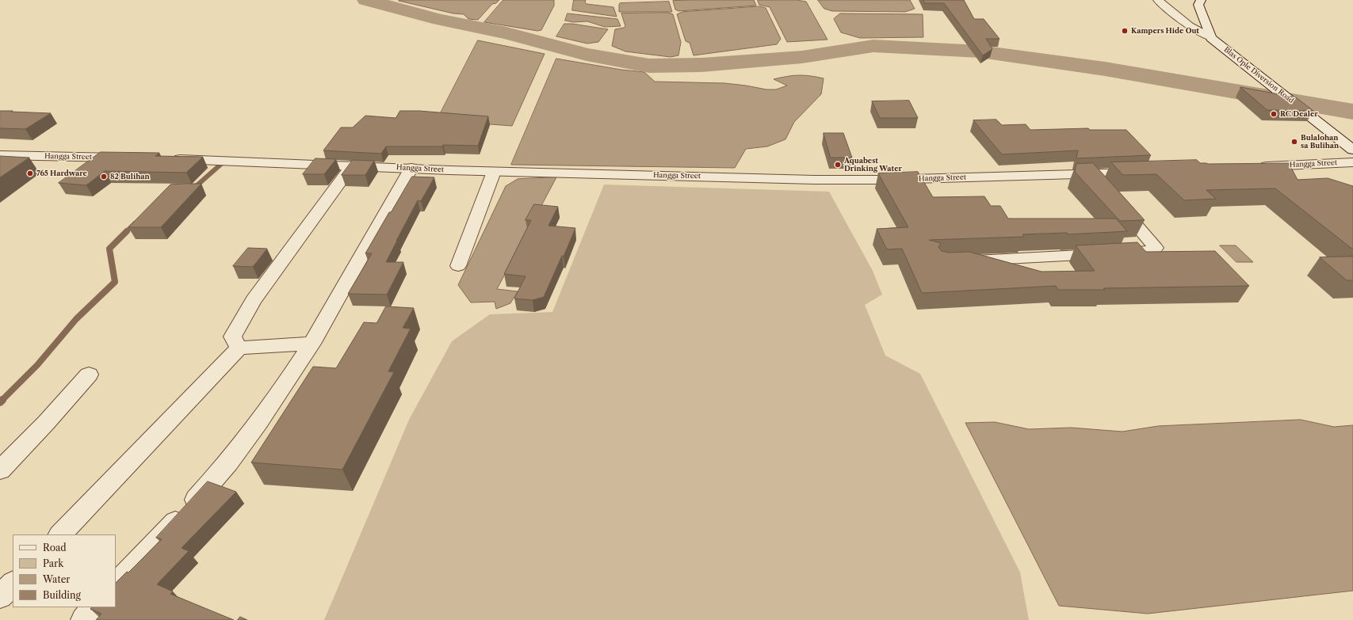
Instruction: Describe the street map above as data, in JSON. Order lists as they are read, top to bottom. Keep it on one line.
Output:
{"streets":{"street":["Blas Ople Diversion Road","Hangga Street"]},"places":["Kampers Hide Out","RC Dealer","Bulalohan sa Bulihan","Aquabest Drinking Water","765 Hardware","82 Bulihan"],"legend":["Road","Park","Water","Building"]}
